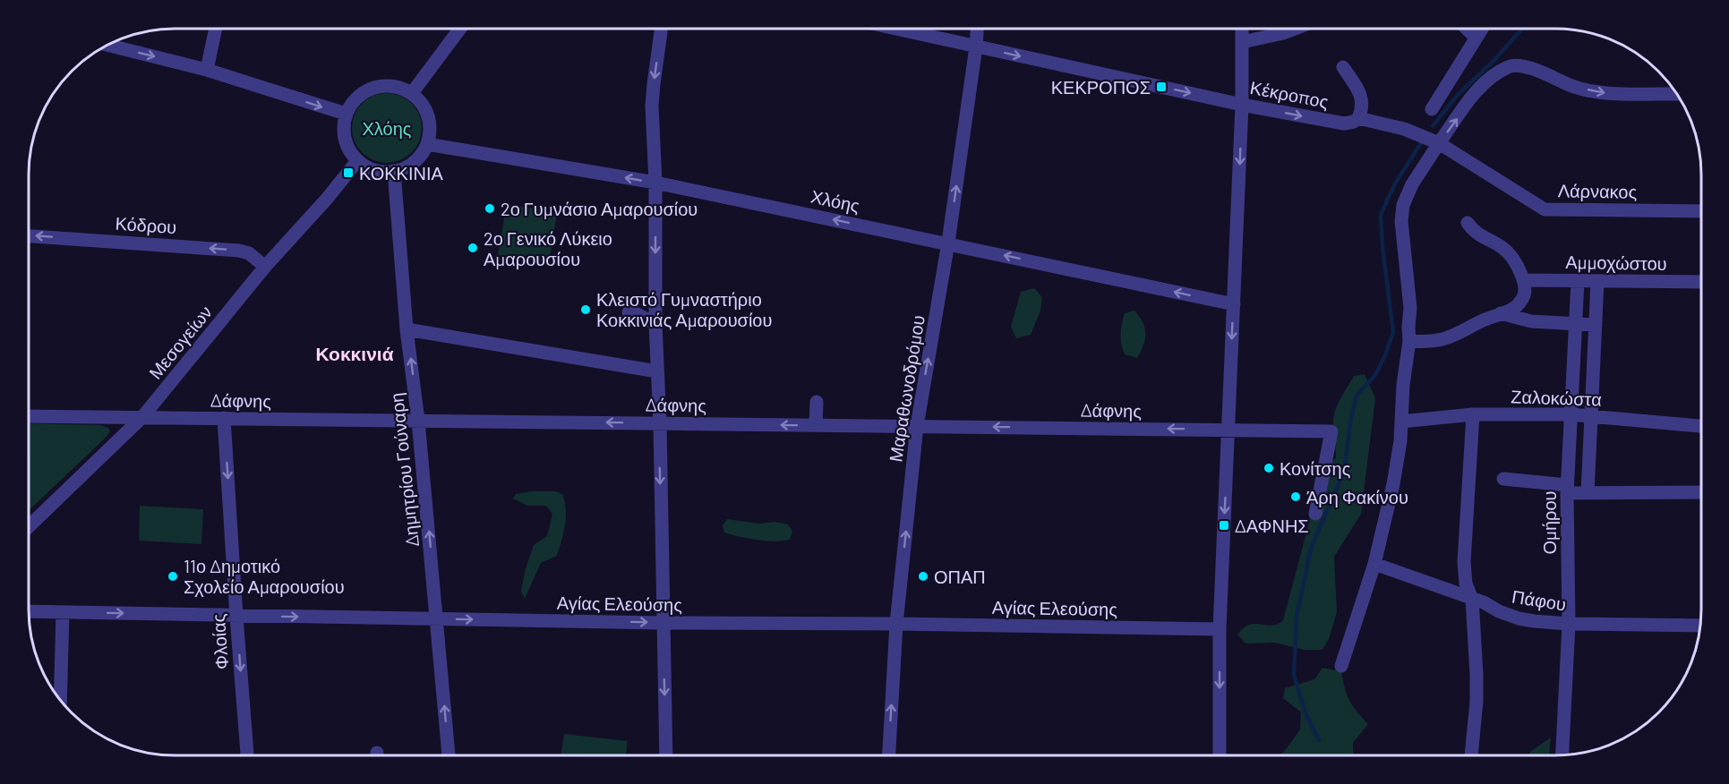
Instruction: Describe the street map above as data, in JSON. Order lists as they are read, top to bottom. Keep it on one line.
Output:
{"streets":{"street":["Κέκροπος","Λάρνακος","Χλόης","Κόδρου","Αμμοχώστου","Μεσογείων","Μαραθωνοδρόμου","Ζαλοκώστα","Δάφνης","Δημητρίου Γούναρη","Ομήρου","Πάφου","Αγίας Ελεούσης","Φλοίας"]},"crossings":[["Κέκροπος","Λάρνακος"],["Κέκροπος","Μαραθωνοδρόμου"],["Χλόης","Μεσογείων"],["Χλόης","Μαραθωνοδρόμου"],["Χλόης","Δημητρίου Γούναρη"],["Κόδρου","Μεσογείων"],["Αμμοχώστου","Ομήρου"],["Μεσογείων","Δάφνης"],["Μεσογείων","Δημητρίου Γούναρη"],["Μαραθωνοδρόμου","Δάφνης"],["Μαραθωνοδρόμου","Αγίας Ελεούσης"],["Ζαλοκώστα","Ομήρου"],["Δάφνης","Δημητρίου Γούναρη"],["Δάφνης","Φλοίας"],["Δημητρίου Γούναρη","Αγίας Ελεούσης"],["Ομήρου","Πάφου"],["Αγίας Ελεούσης","Φλοίας"]],"one_way":["Κέκροπος","Χλόης","Κόδρου","Μαραθωνοδρόμου","Δημητρίου Γούναρη","Αγίας Ελεούσης","Φλοίας"],"districts":["Κοκκινιά"],"parks":["Χλόης"],"places":{"transit":["ΚΕΚΡΟΠΟΣ","ΚΟΚΚΙΝΙΑ","ΔΑΦΝΗΣ"],"other":["2ο Γυμνάσιο Αμαρουσίου","2ο Γενικό Λύκειο Αμαρουσίου","Κλειστό Γυμναστήριο Κοκκινιάς Αμαρουσίου","Κονίτσης","Άρη Φακίνου","11ο Δημοτικό Σχολείο Αμαρουσίου","ΟΠΑΠ"]}}
